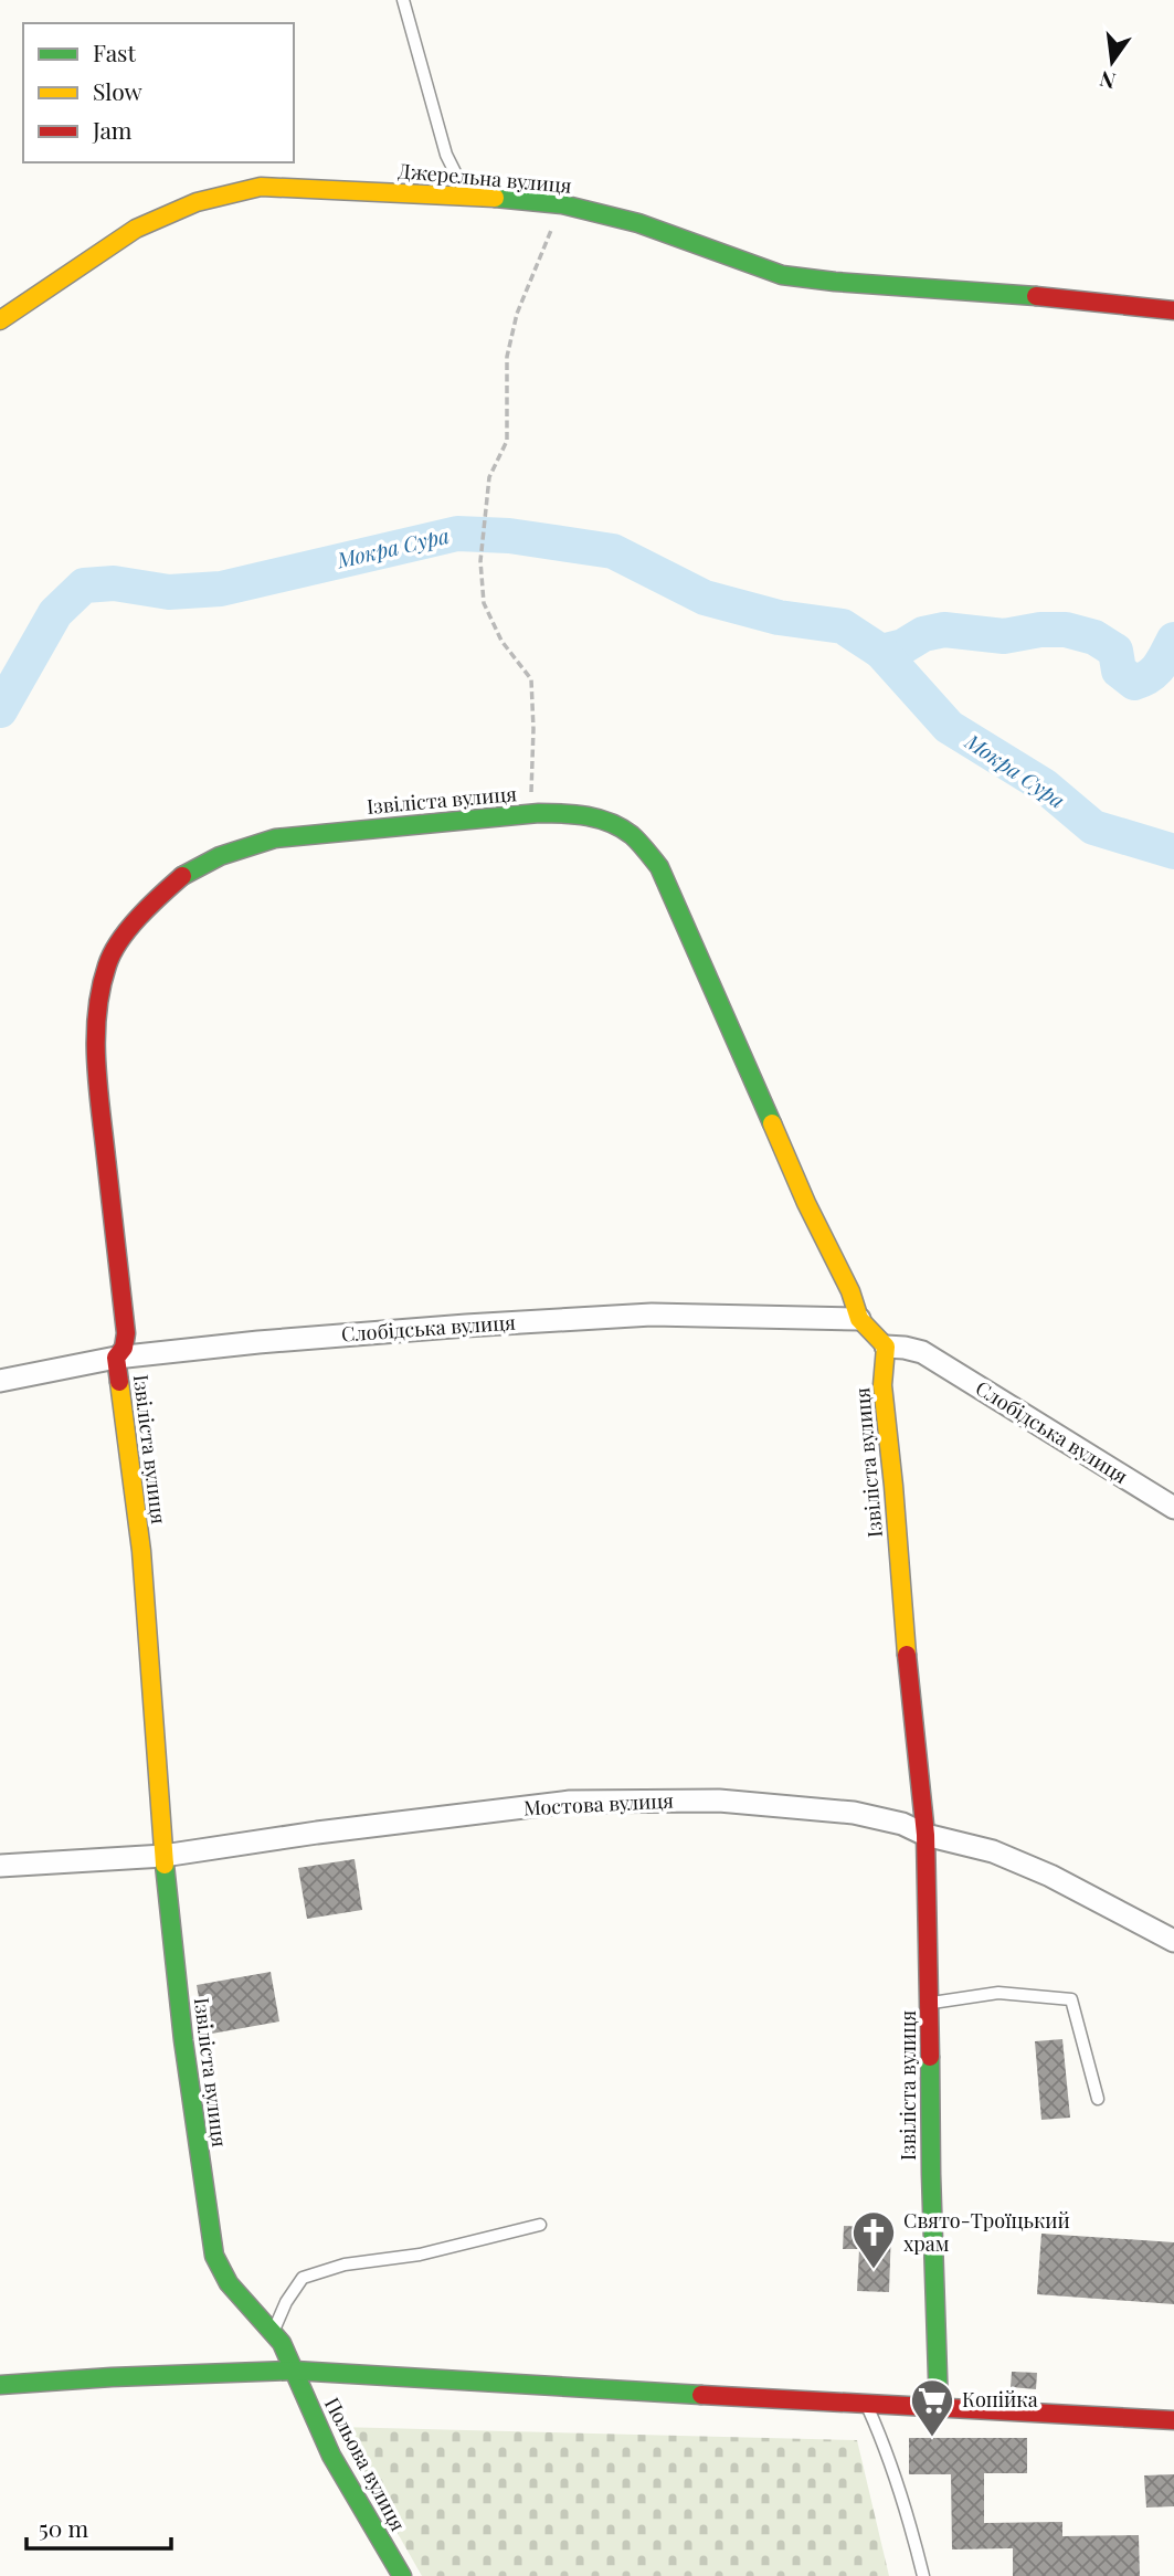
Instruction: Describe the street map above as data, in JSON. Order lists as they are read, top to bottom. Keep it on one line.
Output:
{"streets":{"street":["Джерельна вулиця","Ізвіліста вулиця","Слобідська вулиця","Мостова вулиця","Польова вулиця"]},"crossings":[["Ізвіліста вулиця","Слобідська вулиця"],["Ізвіліста вулиця","Мостова вулиця"],["Ізвіліста вулиця","Польова вулиця"]],"water":["Мокра Сура"],"places":{"church":["Свято-Троїцький храм"],"supermarket":["Копійка"]},"legend":["Fast","Slow","Jam"],"scale_bar":"50 m","north":"bottom"}
